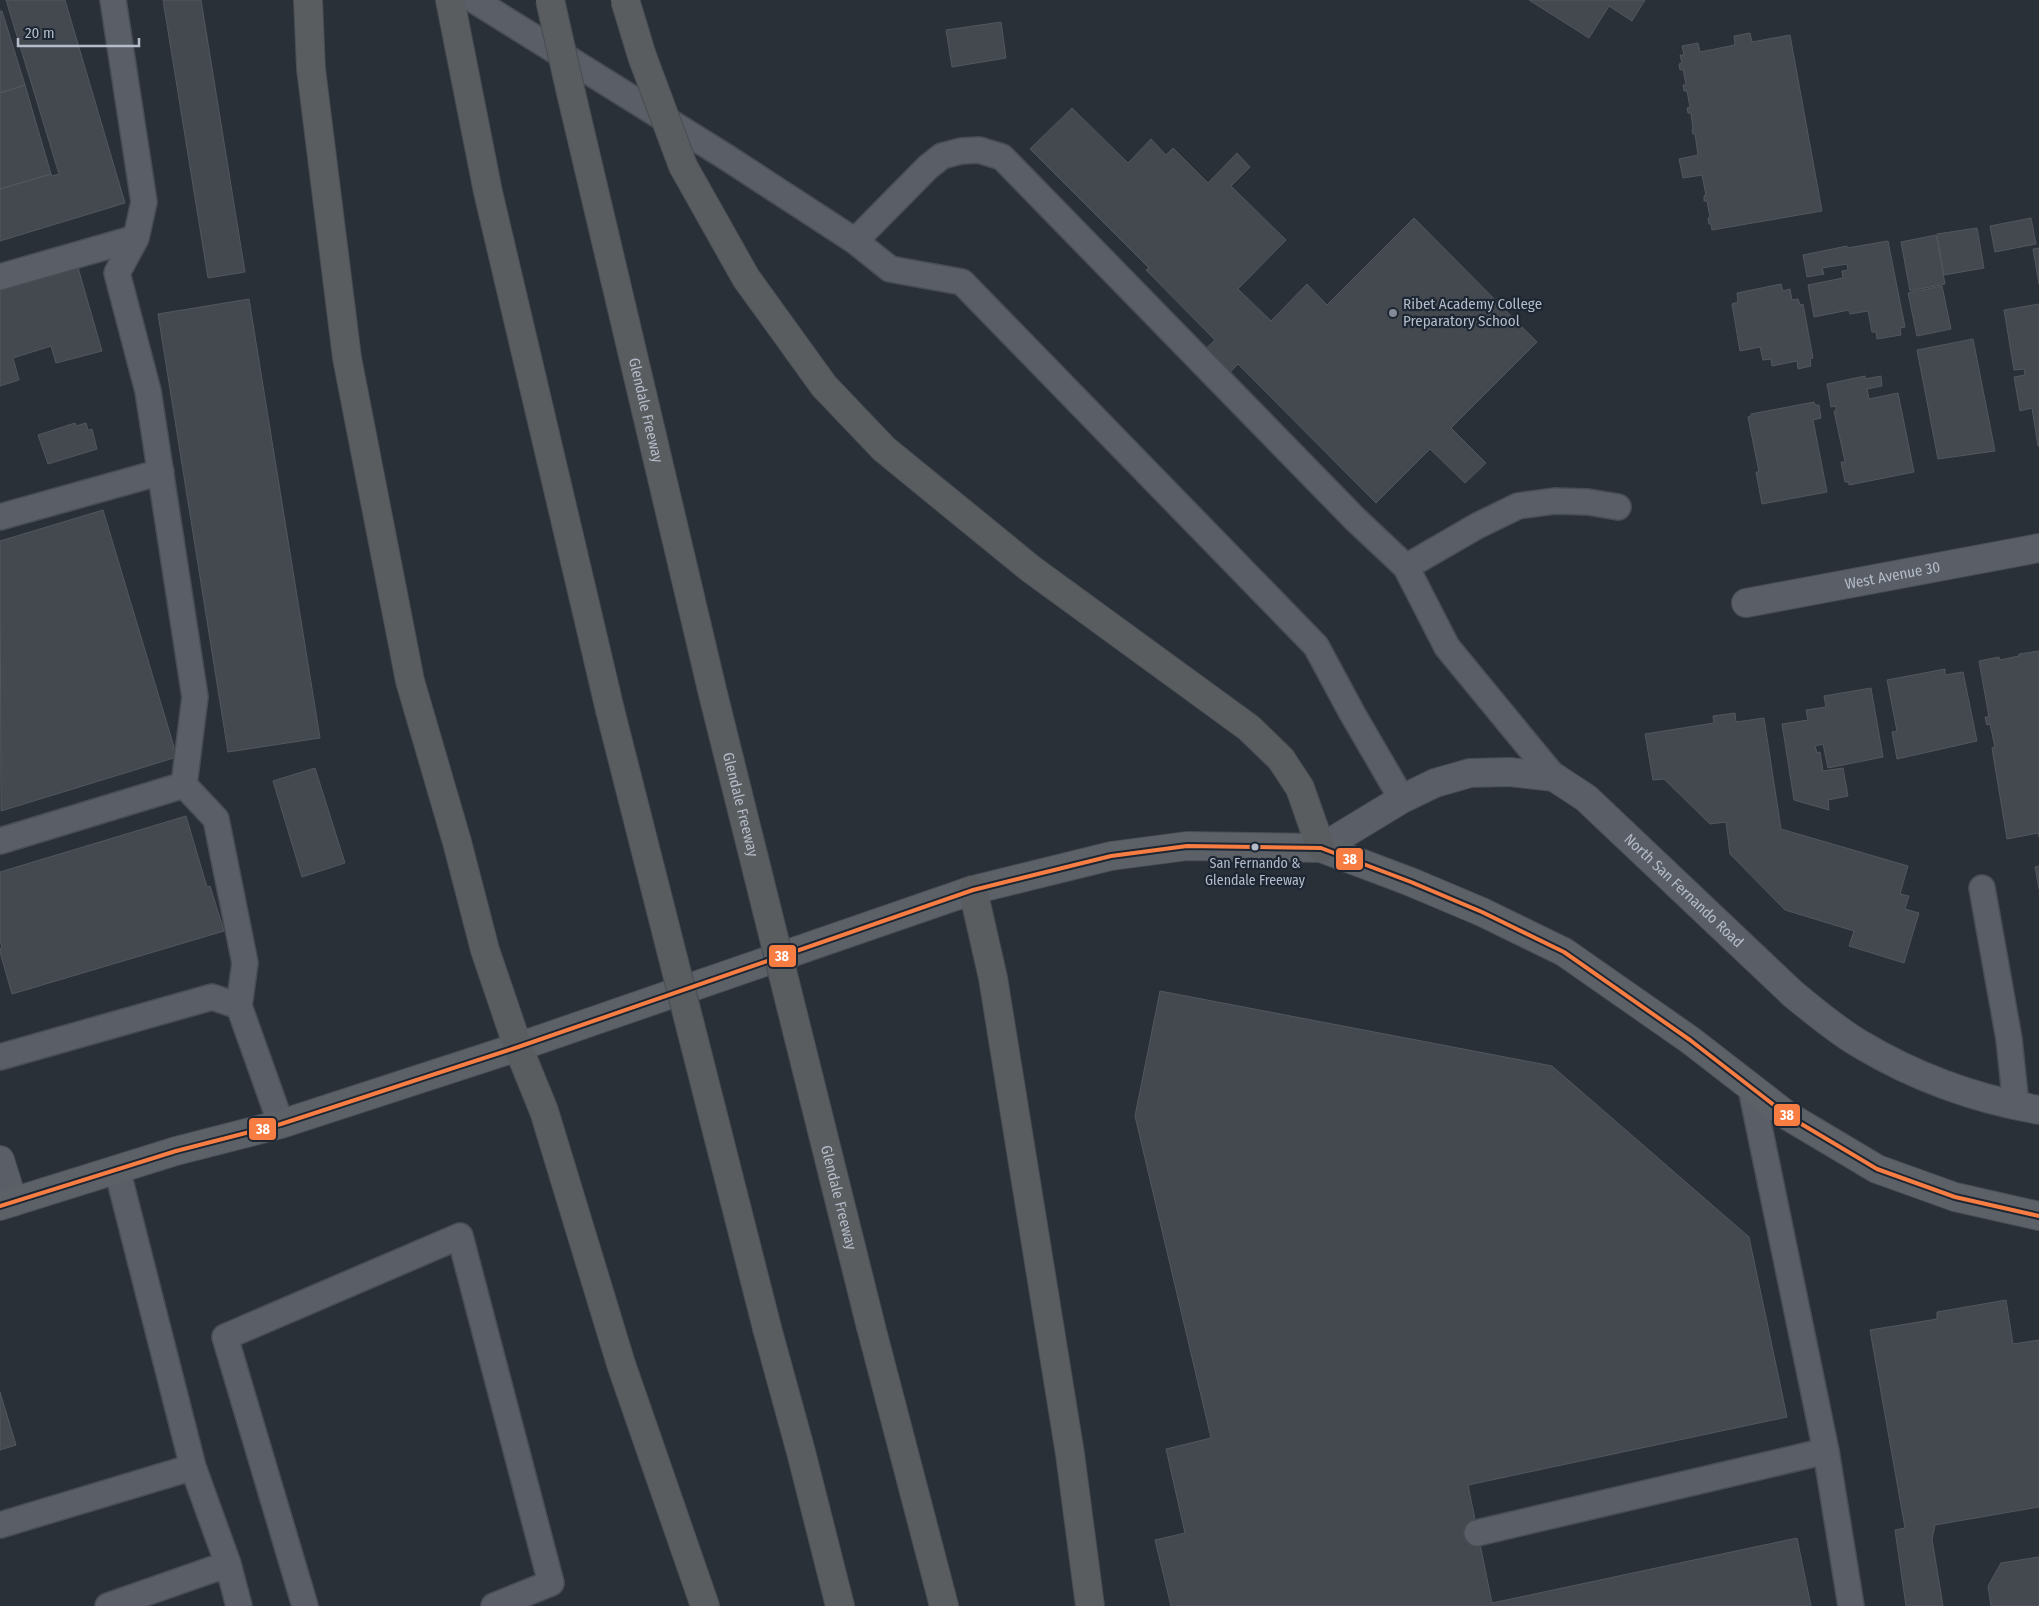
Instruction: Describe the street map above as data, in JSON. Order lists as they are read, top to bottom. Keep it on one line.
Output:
{"streets":{"highway":["Glendale Freeway"],"street":["West Avenue 30","North San Fernando Road"]},"places":["Ribet Academy College Preparatory School","San Fernando & Glendale Freeway"],"lines":["transit line 38"],"scale_bar":"20 m"}
